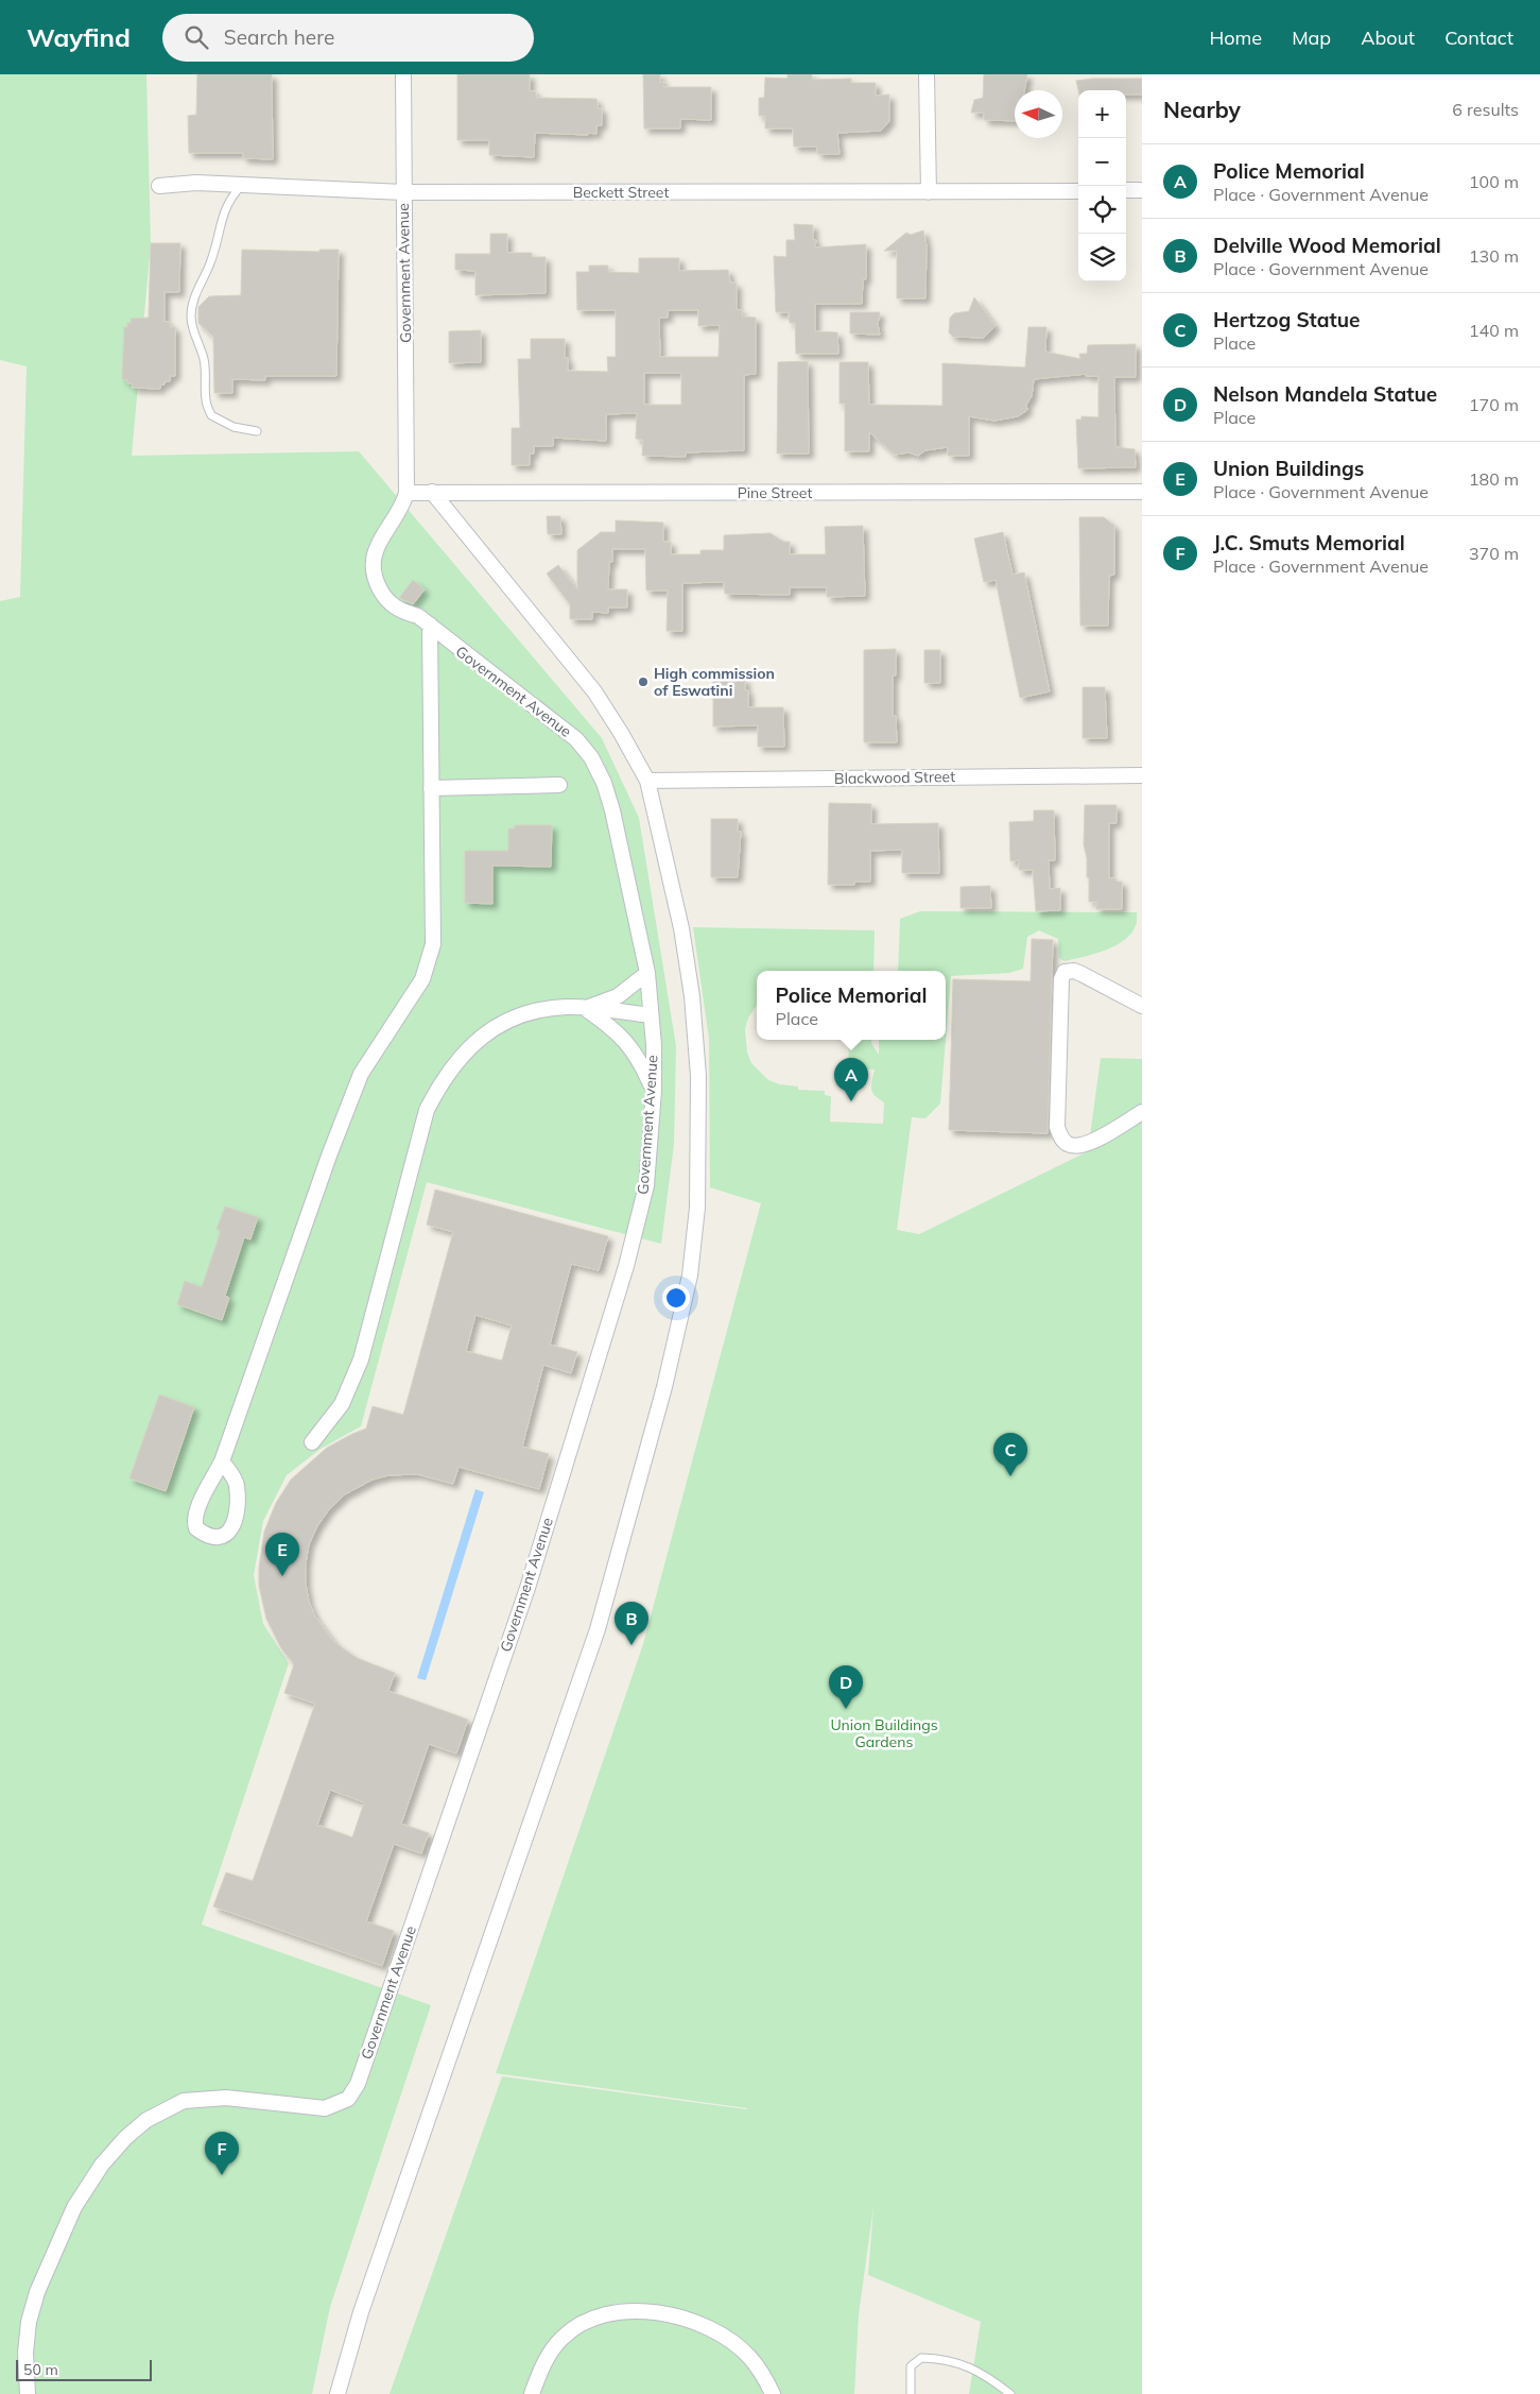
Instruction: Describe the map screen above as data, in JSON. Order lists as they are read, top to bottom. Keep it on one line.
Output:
{"streets":{"street":["Beckett Street","Government Avenue","Pine Street","Blackwood Street"]},"crossings":[["Beckett Street","Government Avenue"],["Government Avenue","Pine Street"]],"parks":["Union Buildings Gardens"],"places":["High commission of Eswatini"],"scale_bar":"50 m","north":"left","page":{"header":"Wayfind","search":"Search here","nav":["Home","Map","About","Contact"],"heading":["Nearby","6 results"],"map_buttons":["+","−"],"list":[{"mark":"A","name":"Police Memorial","note":"Place · Government Avenue","value":"100 m"},{"mark":"B","name":"Delville Wood Memorial","note":"Place · Government Avenue","value":"130 m"},{"mark":"C","name":"Hertzog Statue","note":"Place","value":"140 m"},{"mark":"D","name":"Nelson Mandela Statue","note":"Place","value":"170 m"},{"mark":"E","name":"Union Buildings","note":"Place · Government Avenue","value":"180 m"},{"mark":"F","name":"J.C. Smuts Memorial","note":"Place · Government Avenue","value":"370 m"}],"popup":["Police Memorial","Place"],"pins":["A","C","E","B","D","F"],"scale":"50 m"}}
